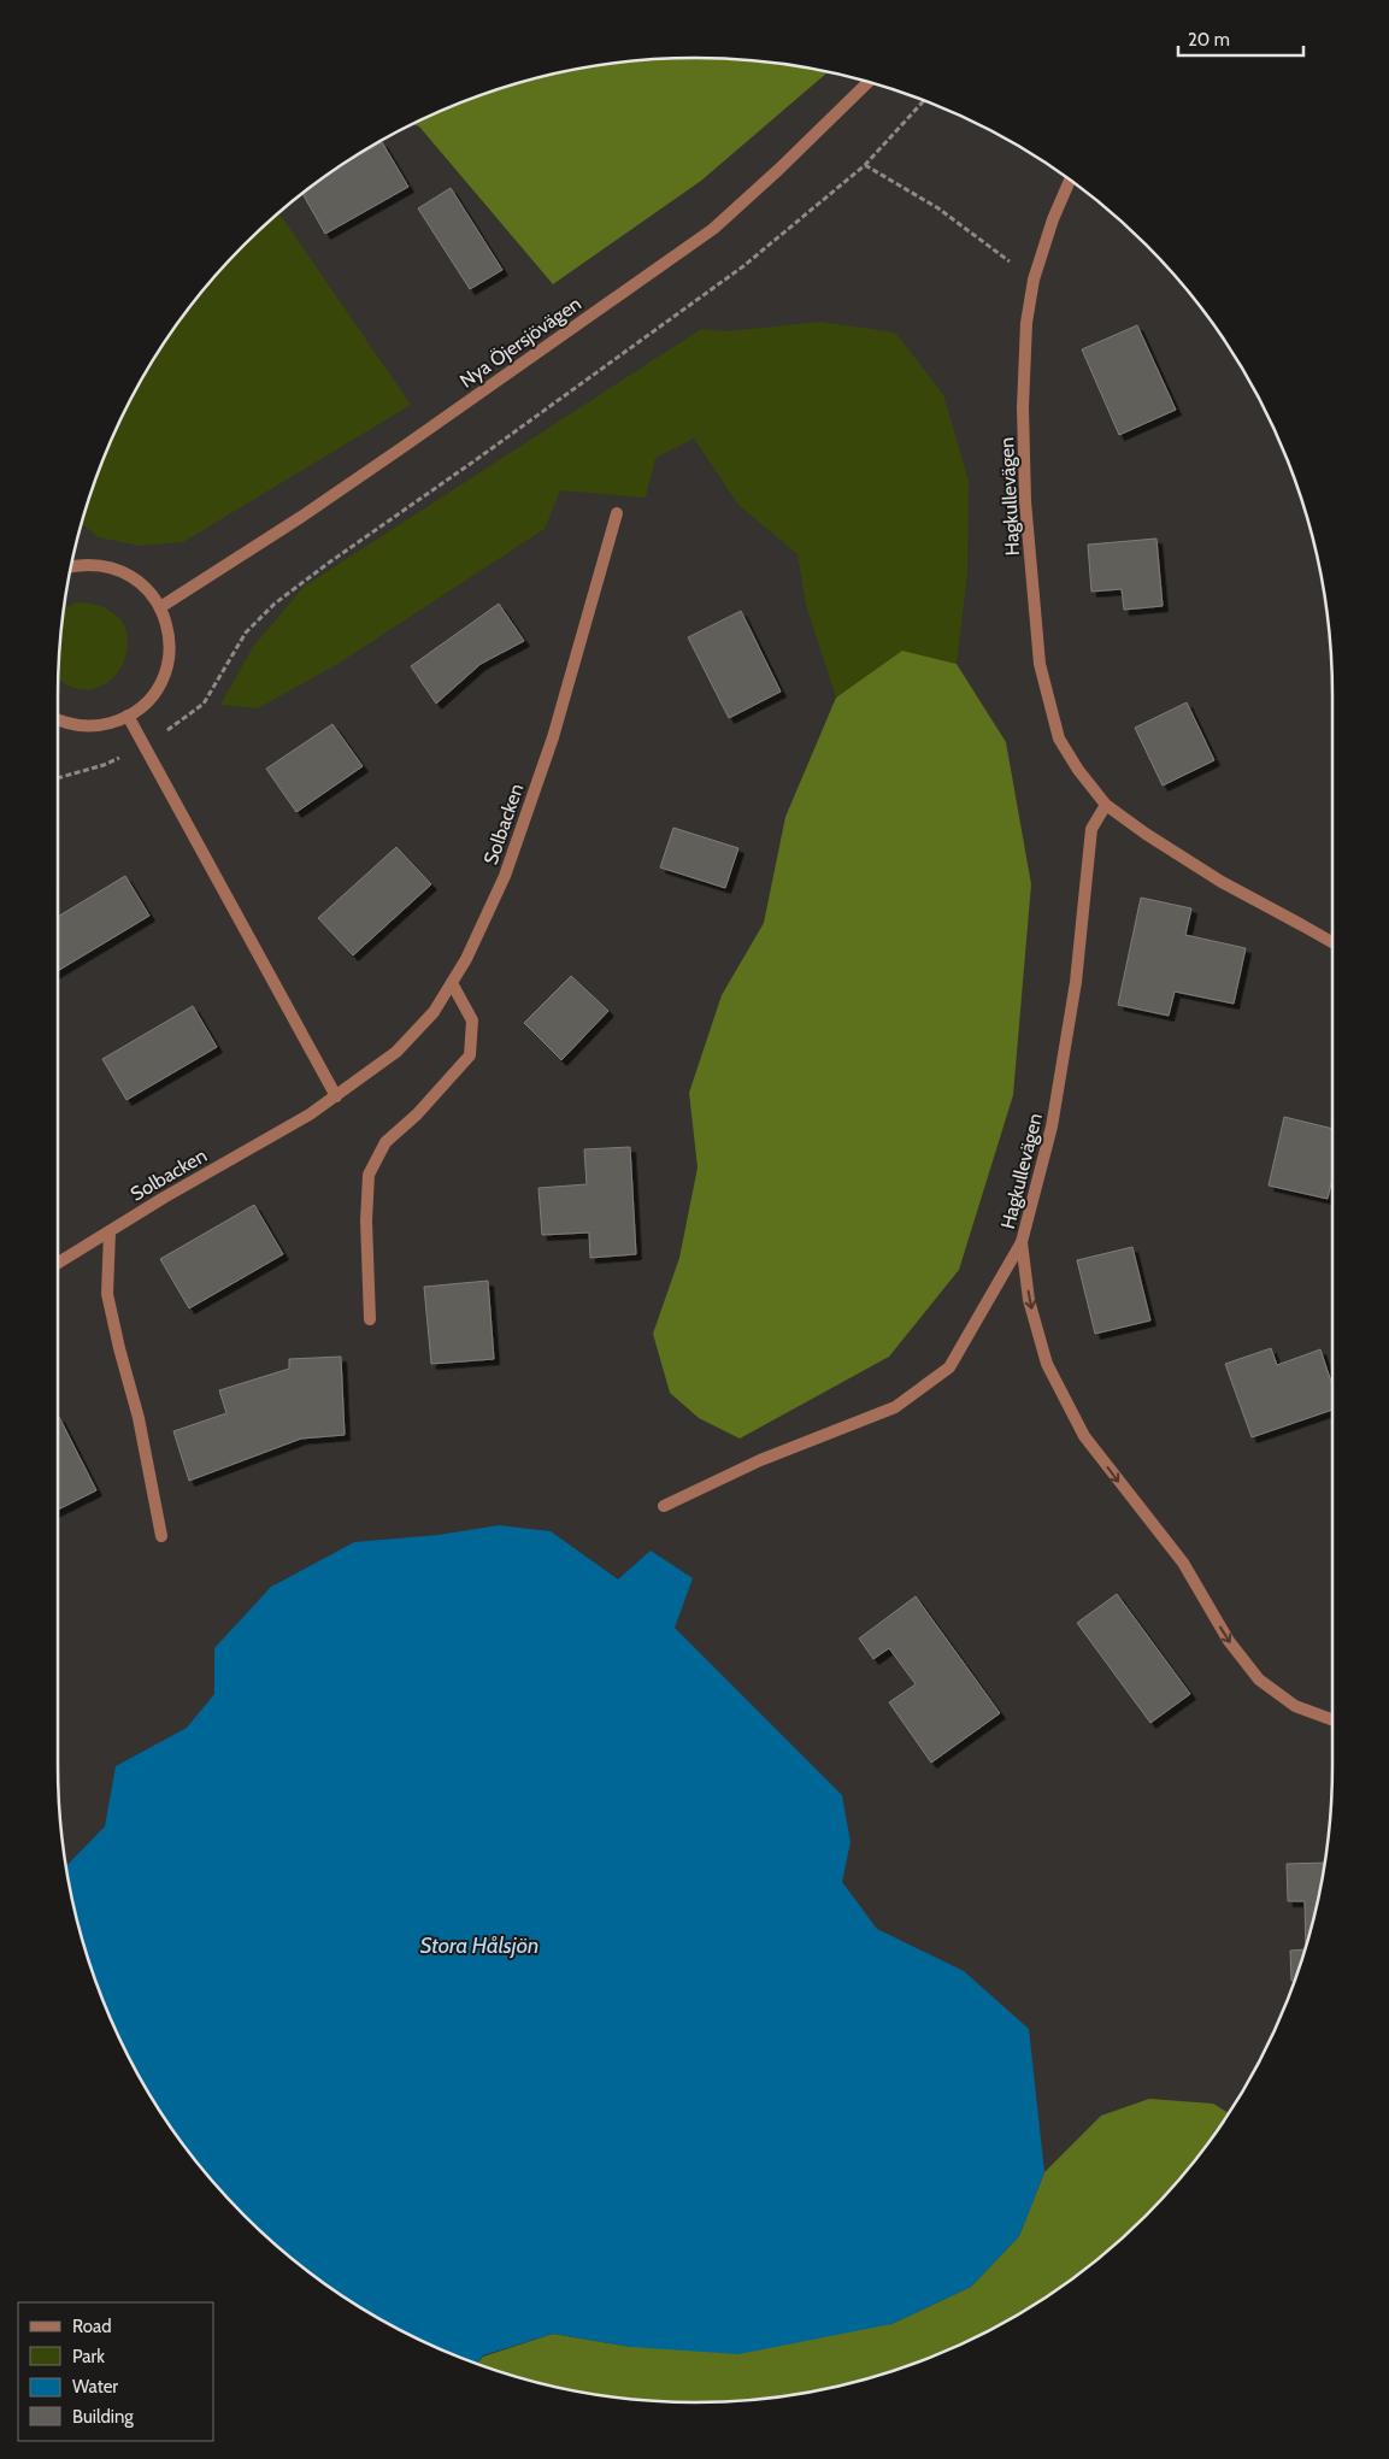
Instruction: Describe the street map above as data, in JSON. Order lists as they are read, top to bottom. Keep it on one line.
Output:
{"streets":{"street":["Nya Öjersjövägen","Hagkullevägen","Solbacken"]},"water":["Stora Hålsjön"],"legend":["Road","Park","Water","Building"],"scale_bar":"20 m"}
